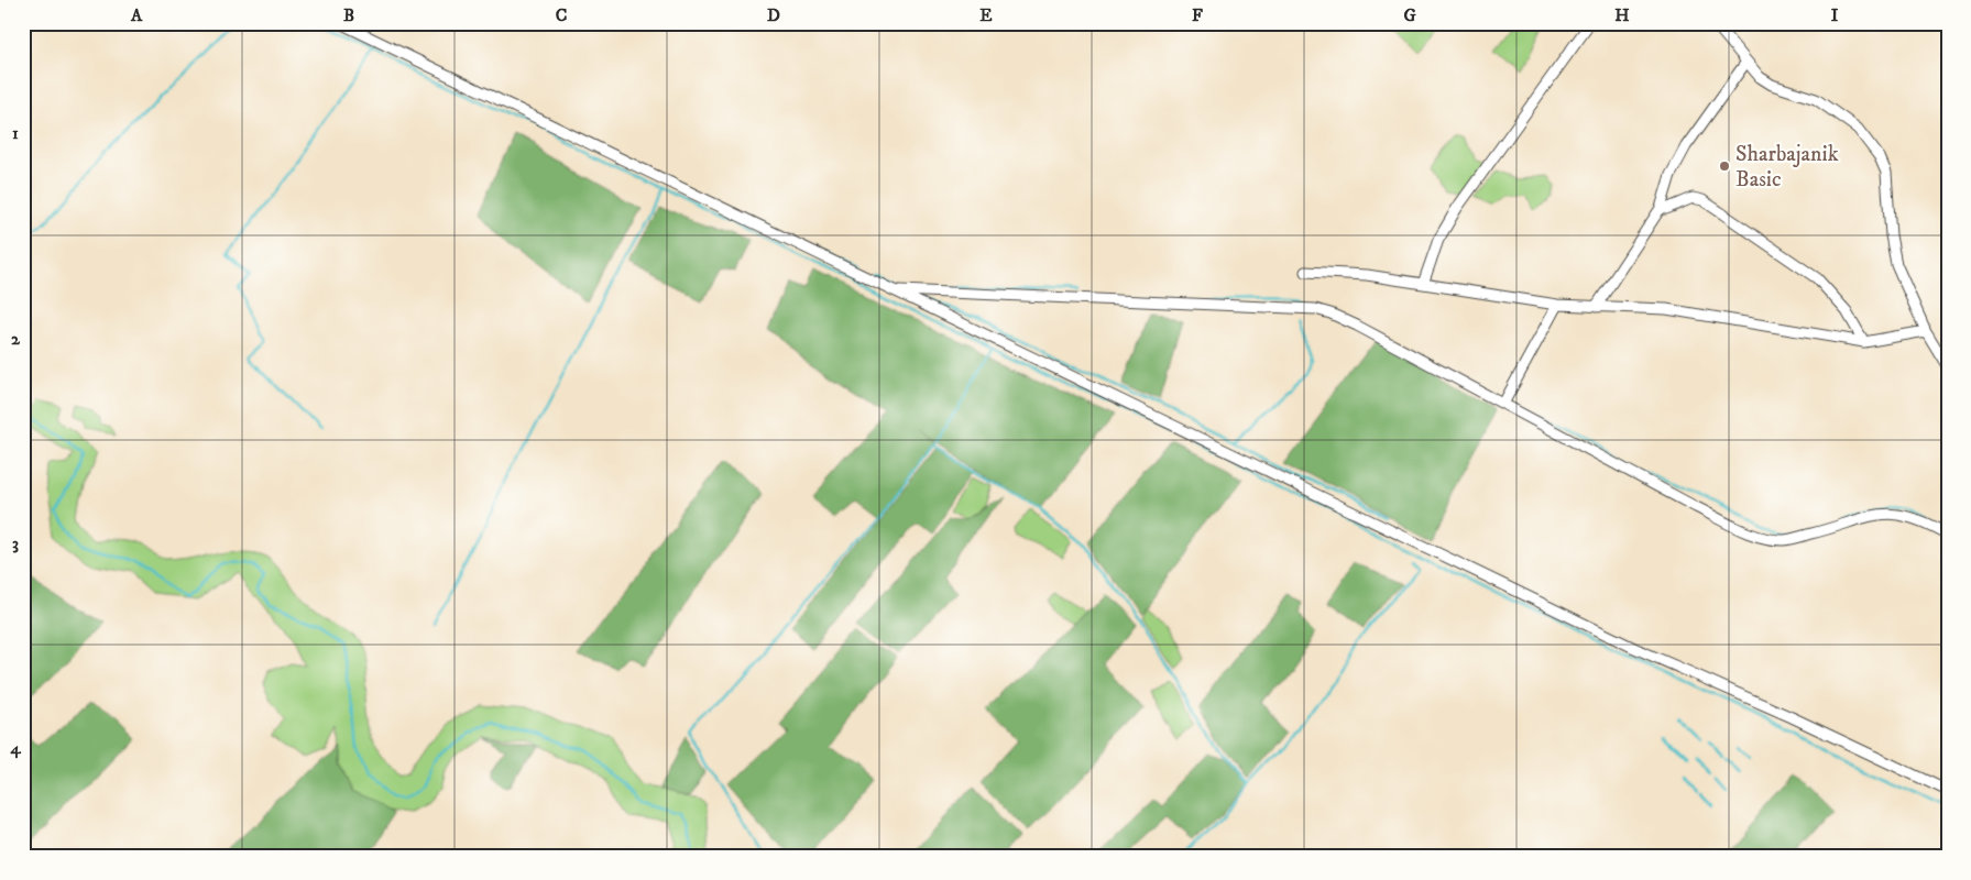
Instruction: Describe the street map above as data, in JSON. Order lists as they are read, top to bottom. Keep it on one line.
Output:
{"places":["Sharbajanik Basic"],"grid":{"columns":["A","B","C","D","E","F","G","H","I"],"rows":["1","2","3","4"]}}
